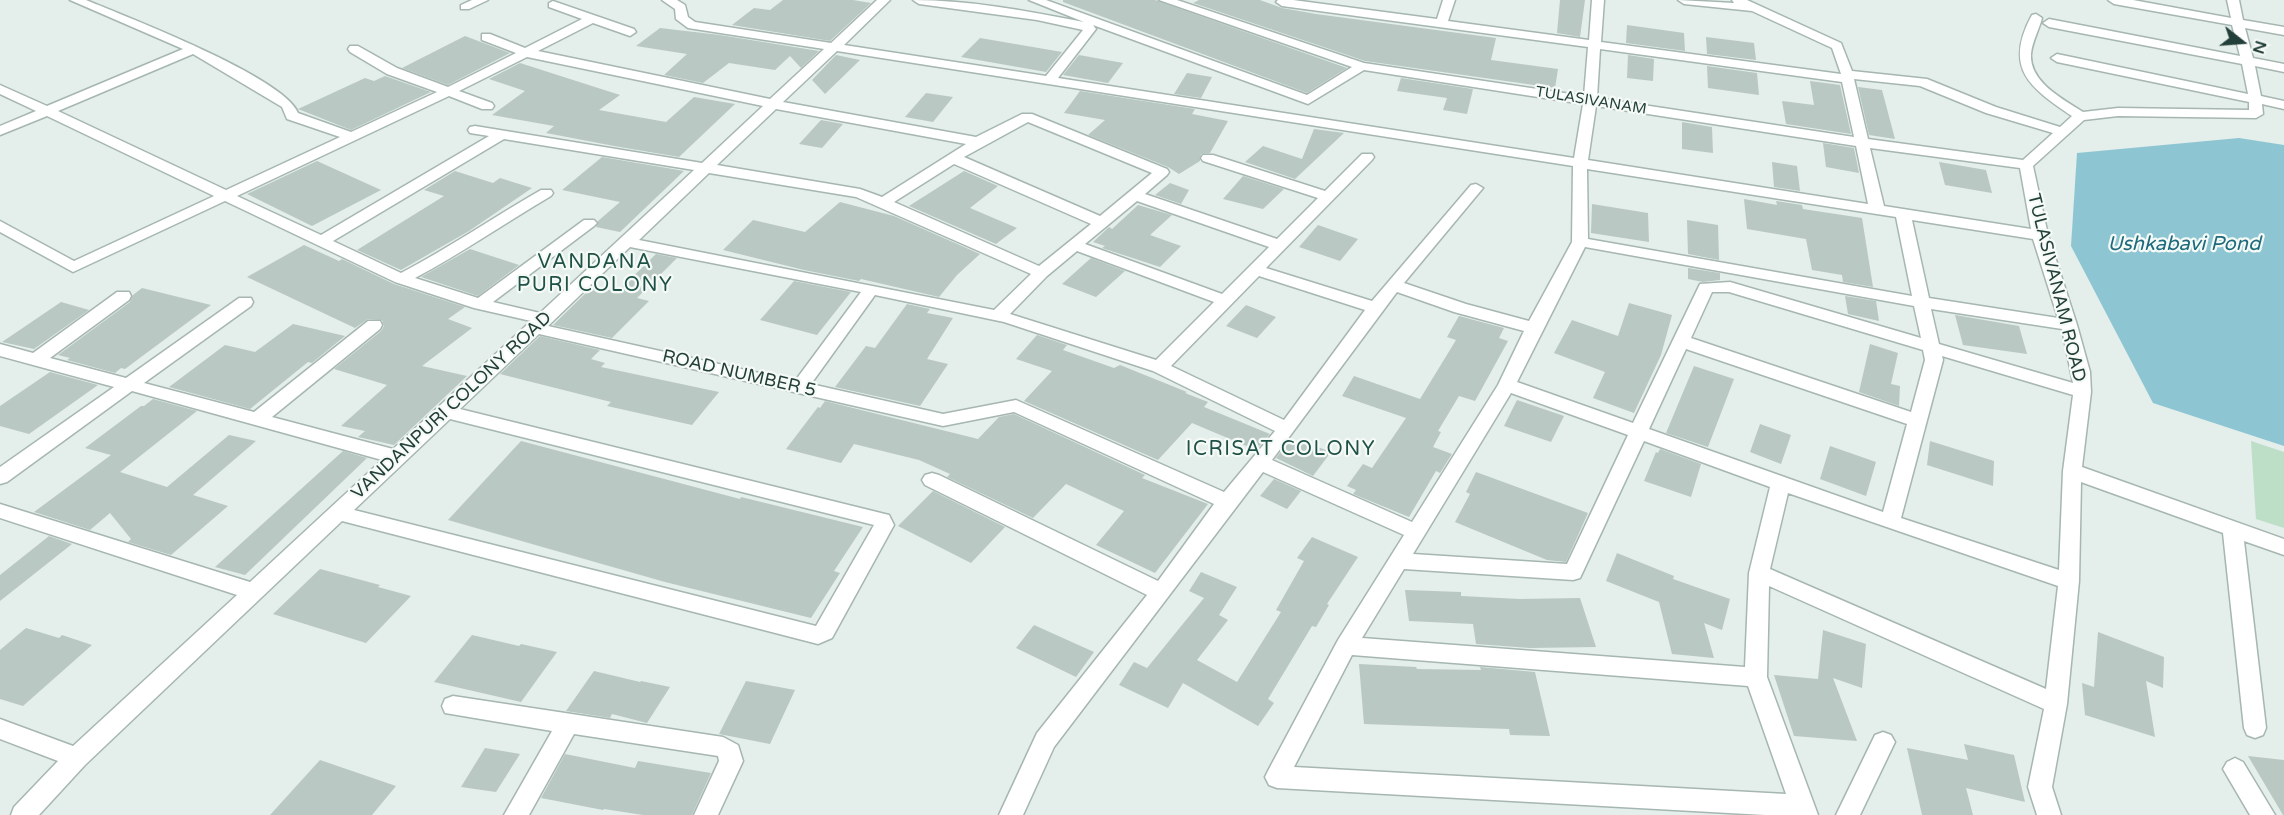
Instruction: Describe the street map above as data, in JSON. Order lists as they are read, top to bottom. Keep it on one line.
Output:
{"streets":{"street":["TULASIVANAM","TULASIVANAM ROAD","ROAD NUMBER 5","VANDANPURI COLONY ROAD"]},"crossings":[["TULASIVANAM","TULASIVANAM ROAD"],["ROAD NUMBER 5","VANDANPURI COLONY ROAD"]],"districts":["VANDANA PURI COLONY","ICRISAT COLONY"],"water":["Ushkabavi Pond"],"north":"right"}
